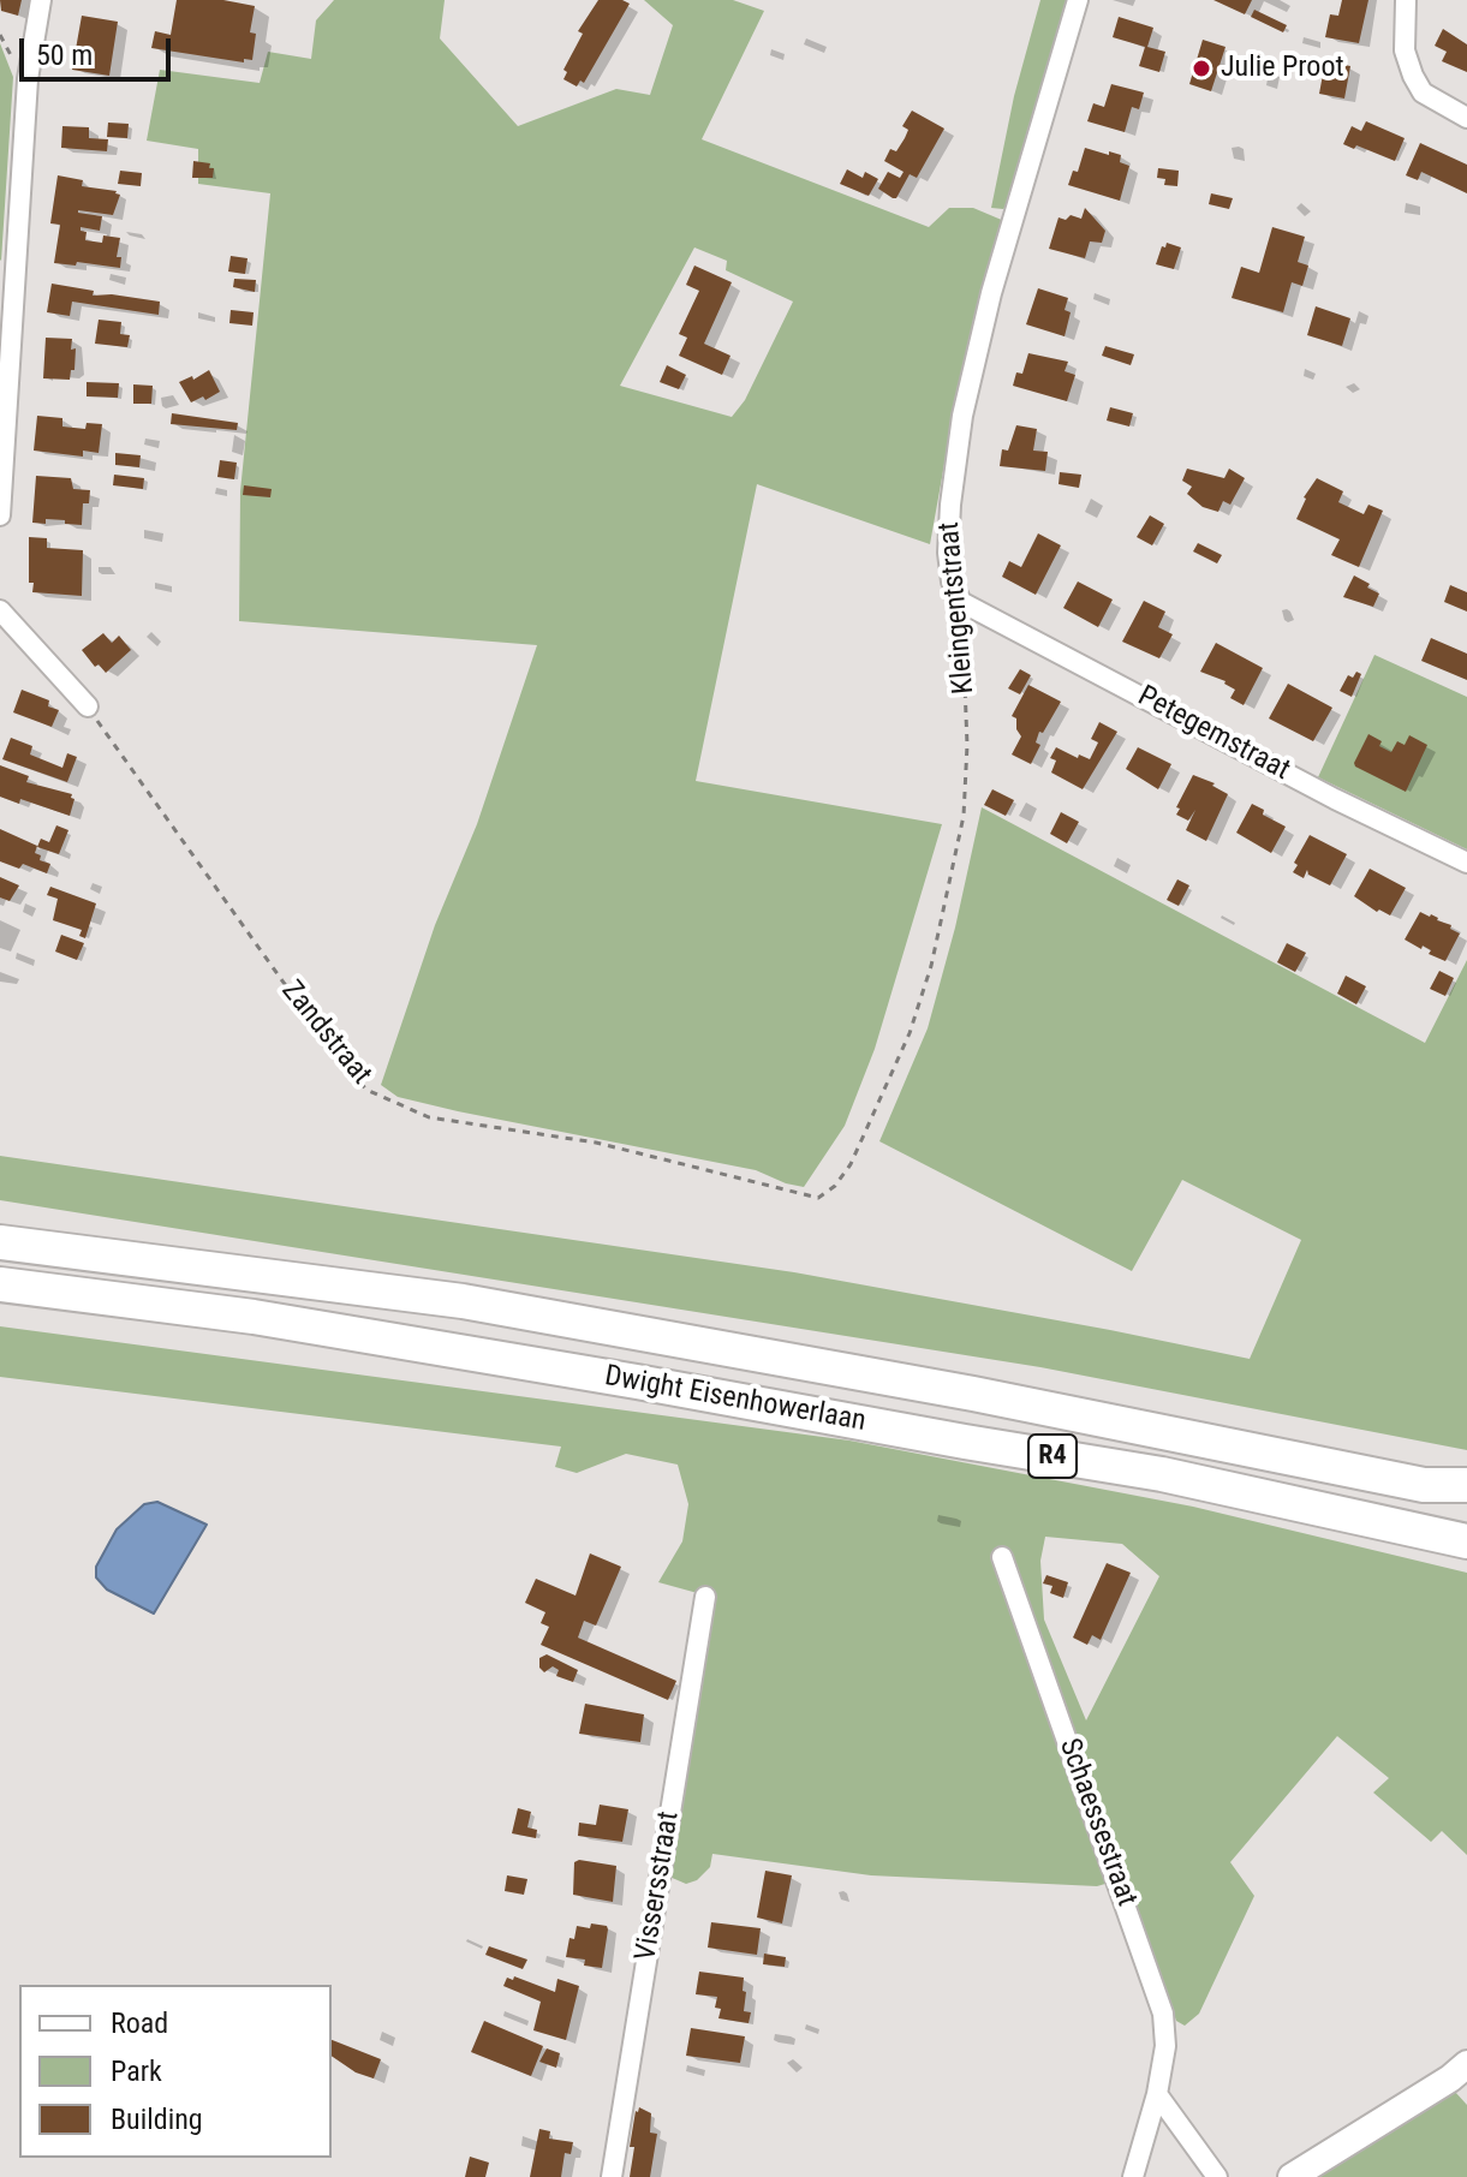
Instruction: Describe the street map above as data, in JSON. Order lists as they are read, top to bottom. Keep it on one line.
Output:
{"streets":{"highway":["Dwight Eisenhowerlaan","R4"],"street":["Kleingentstraat","Petegemstraat","Schaessestraat","Vissersstraat"],"path":["Zandstraat"]},"crossings":[["Kleingentstraat","Petegemstraat"],["Kleingentstraat","Zandstraat"],["Dwight Eisenhowerlaan","R4"]],"places":["Julie Proot"],"legend":["Road","Park","Building"],"scale_bar":"50 m"}
